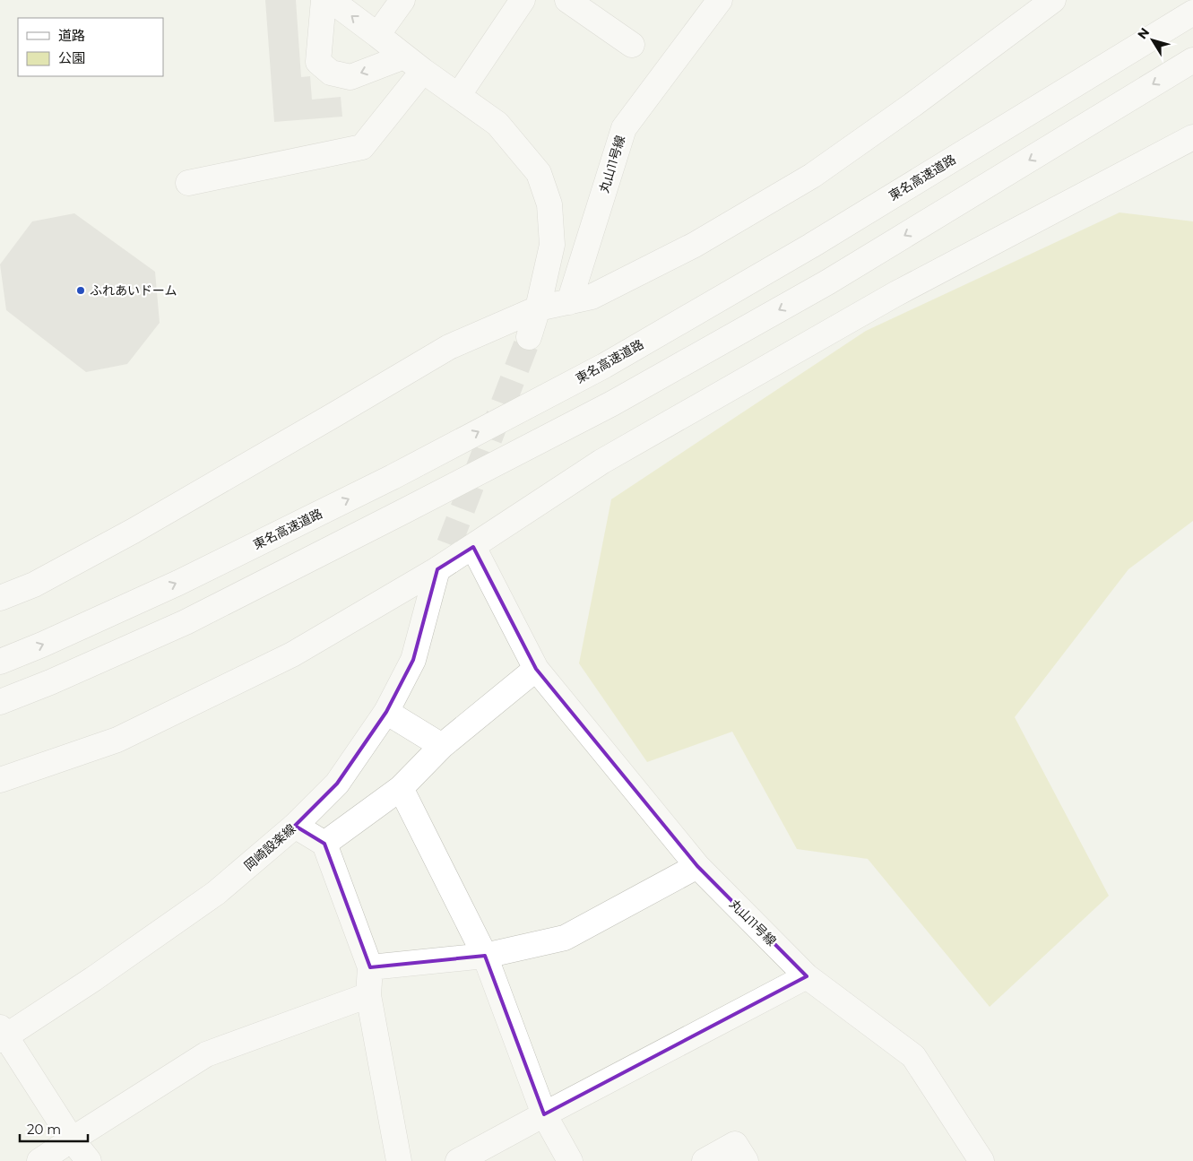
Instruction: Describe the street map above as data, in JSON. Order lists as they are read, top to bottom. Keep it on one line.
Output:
{"streets":{"main road":["丸山11号線","東名高速道路","岡崎設楽線"]},"places":["ふれあいドーム"],"legend":["道路","公園"],"scale_bar":"20 m","north":"top left"}
